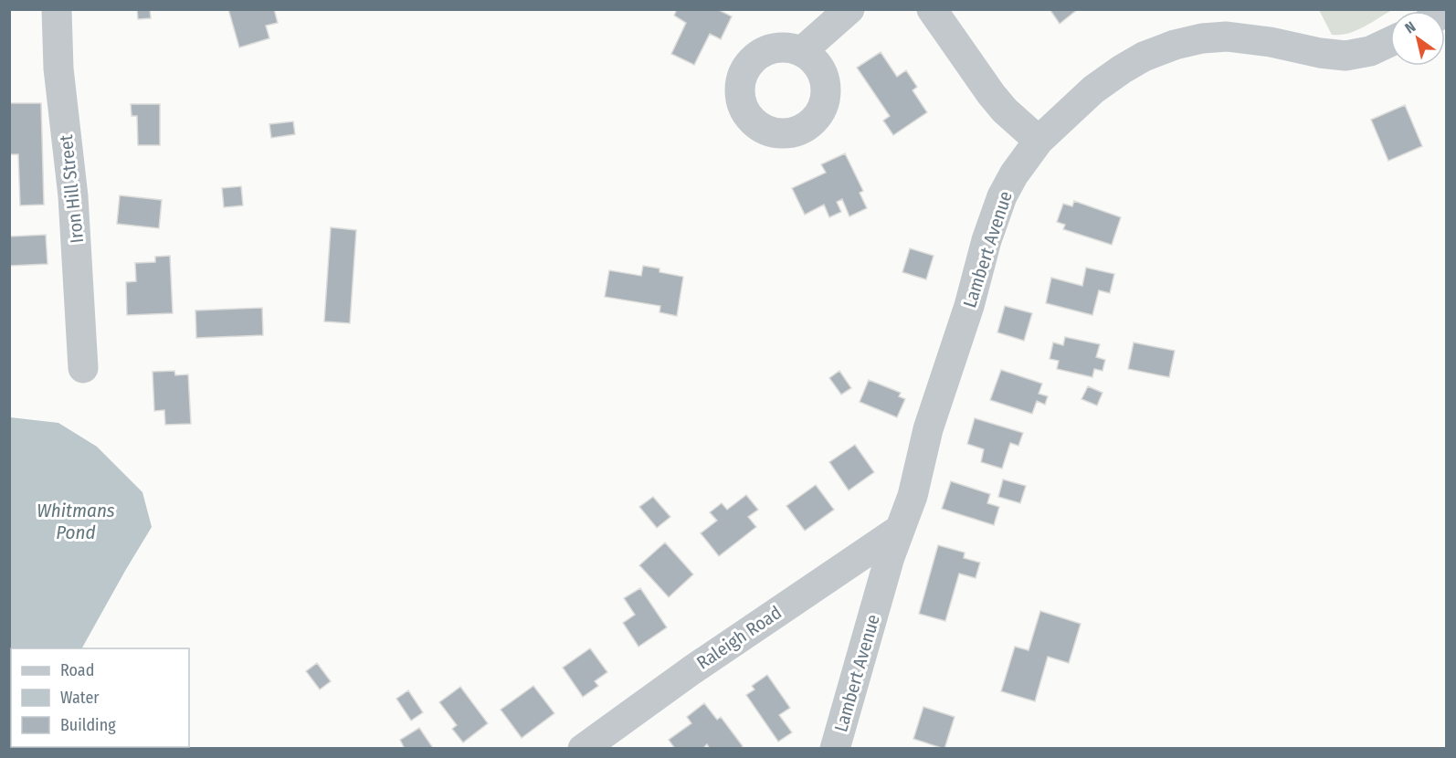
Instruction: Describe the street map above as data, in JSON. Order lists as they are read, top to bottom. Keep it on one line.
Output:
{"streets":{"street":["Iron Hill Street","Lambert Avenue","Raleigh Road"]},"crossings":[["Lambert Avenue","Raleigh Road"]],"water":["Whitmans Pond"],"legend":["Road","Water","Building"],"north":"top left"}
